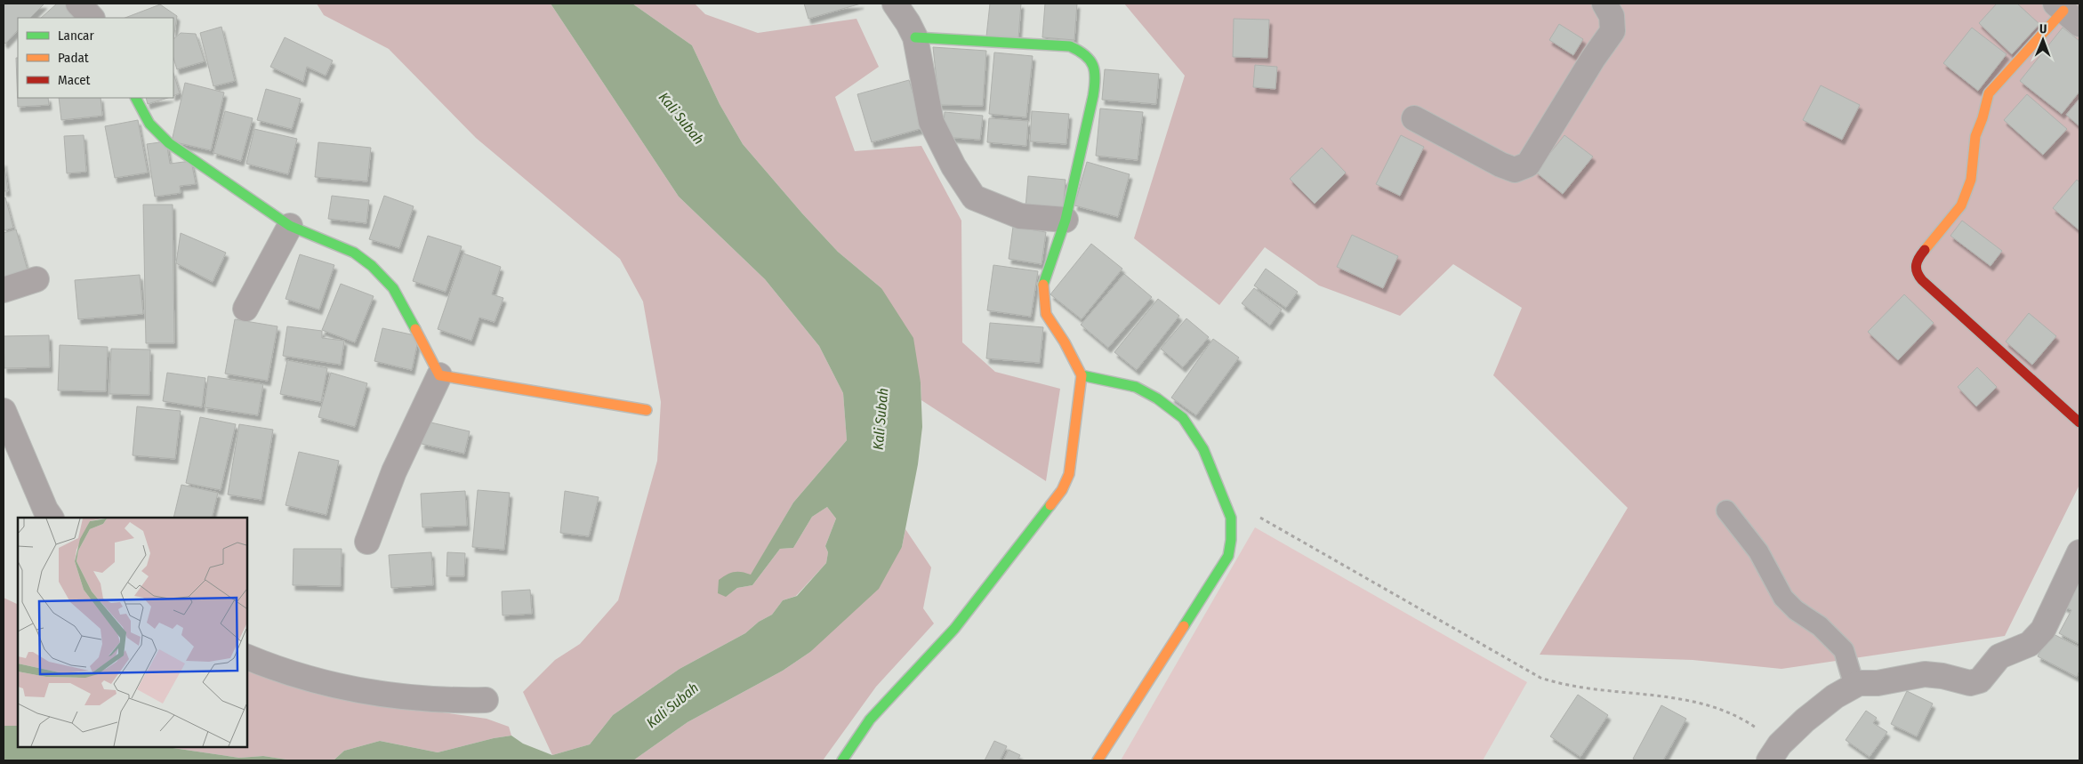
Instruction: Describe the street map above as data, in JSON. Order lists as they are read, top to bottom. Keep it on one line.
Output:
{"water":["Kali Subah"],"legend":["Lancar","Padat","Macet"],"north":"top"}
